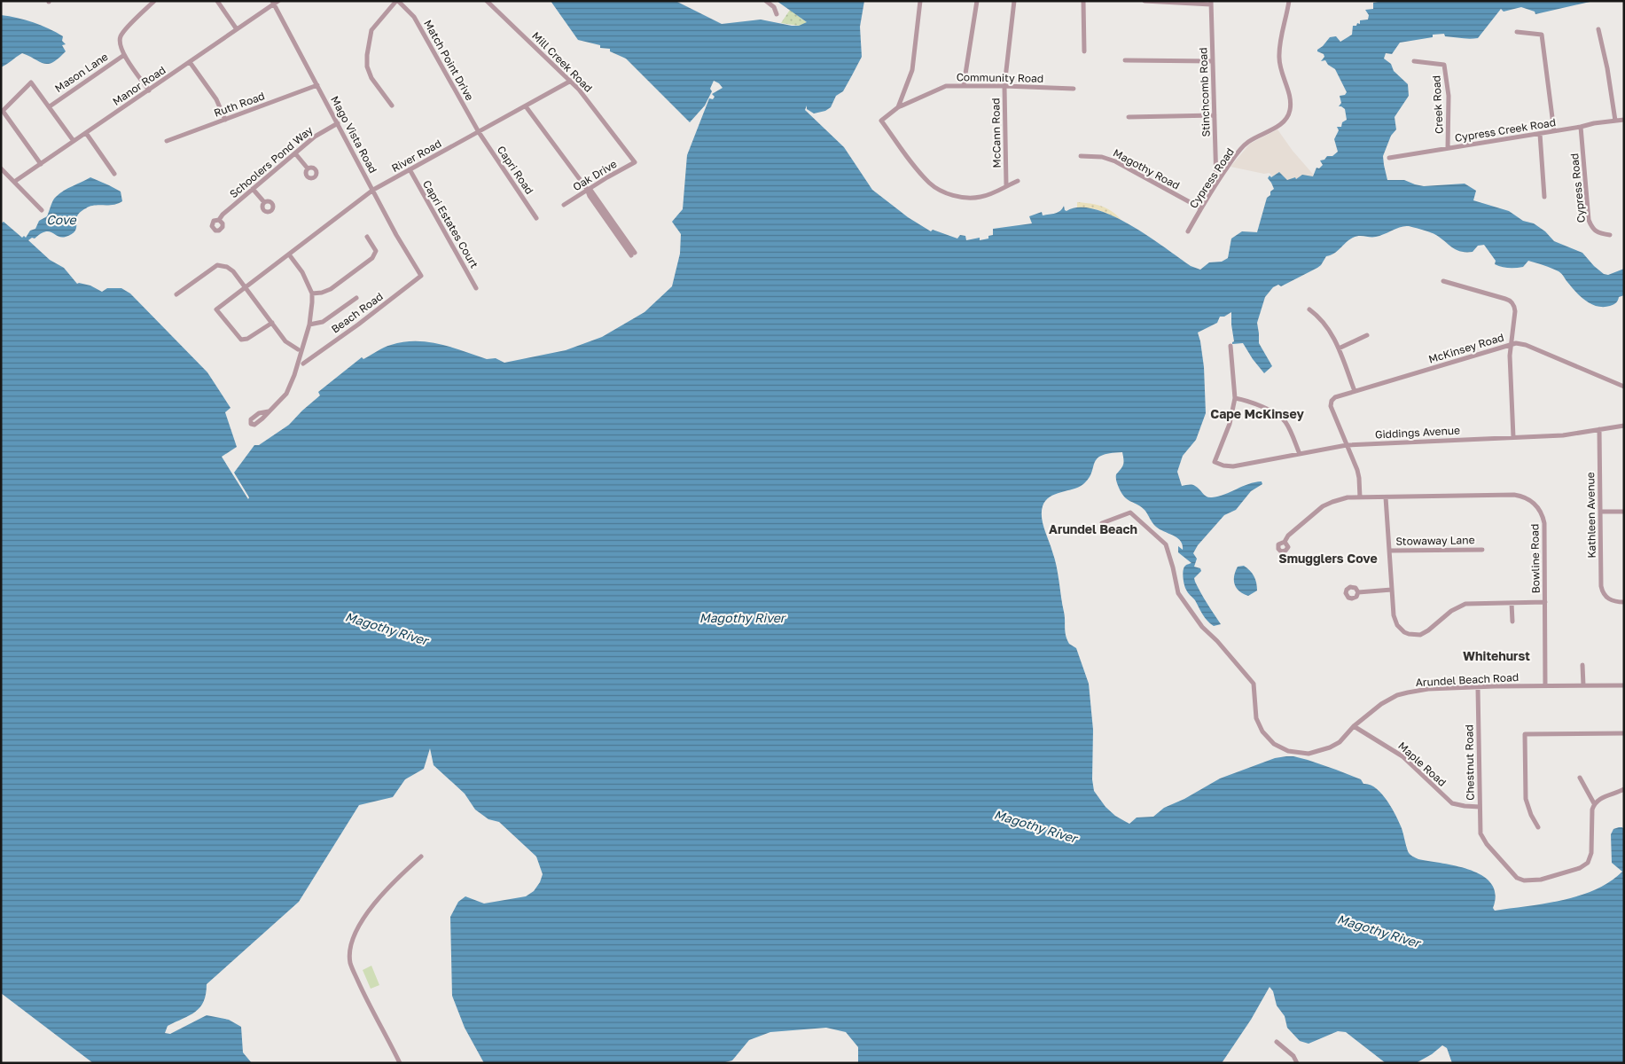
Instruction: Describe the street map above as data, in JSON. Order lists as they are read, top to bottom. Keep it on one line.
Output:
{"streets":{"street":["Match Point Drive","Mill Creek Road","Mason Lane","Community Road","Manor Road","Stinchcomb Road","Ruth Road","Creek Road","Cypress Creek Road","McCann Road","Mago Vista Road","River Road","Schoolers Pond Way","Magothy Road","Capri Road","Oak Drive","Cypress Road","Capri Estates Court","Beach Road","McKinsey Road","Giddings Avenue","Kathleen Avenue","Stowaway Lane","Bowline Road","Arundel Beach Road","Chestnut Road","Maple Road"]},"crossings":[["Match Point Drive","River Road"],["Match Point Drive","Capri Road"],["Mill Creek Road","River Road"],["Mill Creek Road","Oak Drive"],["Community Road","McCann Road"],["Manor Road","Mago Vista Road"],["Stinchcomb Road","Cypress Road"],["Ruth Road","Mago Vista Road"],["Creek Road","Cypress Creek Road"],["Cypress Creek Road","Cypress Road"],["Mago Vista Road","River Road"],["Mago Vista Road","Schoolers Pond Way"],["Mago Vista Road","Beach Road"],["River Road","Capri Road"],["River Road","Capri Estates Court"],["Magothy Road","Cypress Road"],["McKinsey Road","Giddings Avenue"],["Giddings Avenue","Kathleen Avenue"],["Bowline Road","Arundel Beach Road"],["Arundel Beach Road","Chestnut Road"],["Arundel Beach Road","Maple Road"],["Chestnut Road","Maple Road"]],"districts":["Cape McKinsey","Arundel Beach","Smugglers Cove","Whitehurst"],"water":["Cove","Magothy River"]}
